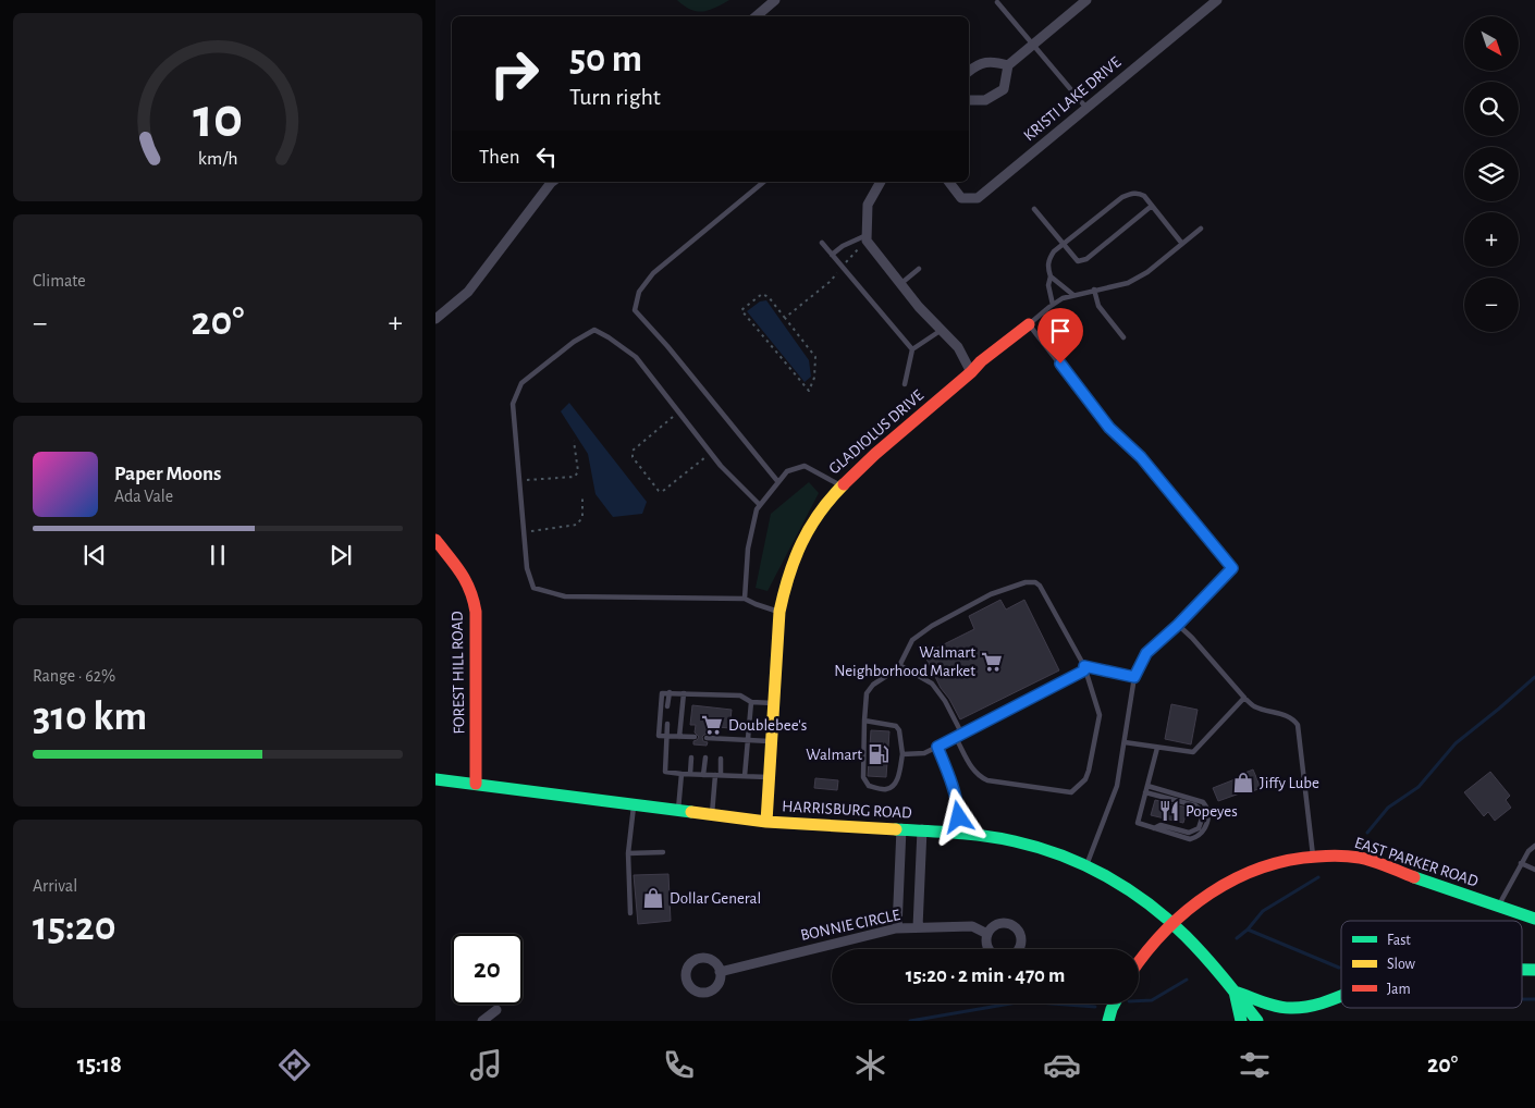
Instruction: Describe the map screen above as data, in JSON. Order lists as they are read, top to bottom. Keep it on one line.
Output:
{"streets":{"main road":["GLADIOLUS DRIVE","FOREST HILL ROAD","HARRISBURG ROAD","EAST PARKER ROAD"],"street":["KRISTI LAKE DRIVE","BONNIE CIRCLE"]},"crossings":[["GLADIOLUS DRIVE","HARRISBURG ROAD"],["FOREST HILL ROAD","HARRISBURG ROAD"],["HARRISBURG ROAD","EAST PARKER ROAD"]],"places":{"supermarket":["Walmart Neighborhood Market","Doublebee's"],"fuel station":["Walmart"],"shop":["Jiffy Lube","Dollar General"],"restaurant":["Popeyes"]},"legend":["Fast","Slow","Jam"],"north":"bottom right","page":{"map_buttons":["+","−"],"turn":["50 m","Turn right"],"then":"Then","tile":["Climate",["Range · 62%","310 km"],["Arrival","15:20"]],"heat":["−","20°","+"],"song":["Paper Moons","Ada Vale"],"limit":"20","trip":"15:20 · 2 min · 470 m","tabs":["15:18","20°"],"gauge":["10","km/h"]}}
